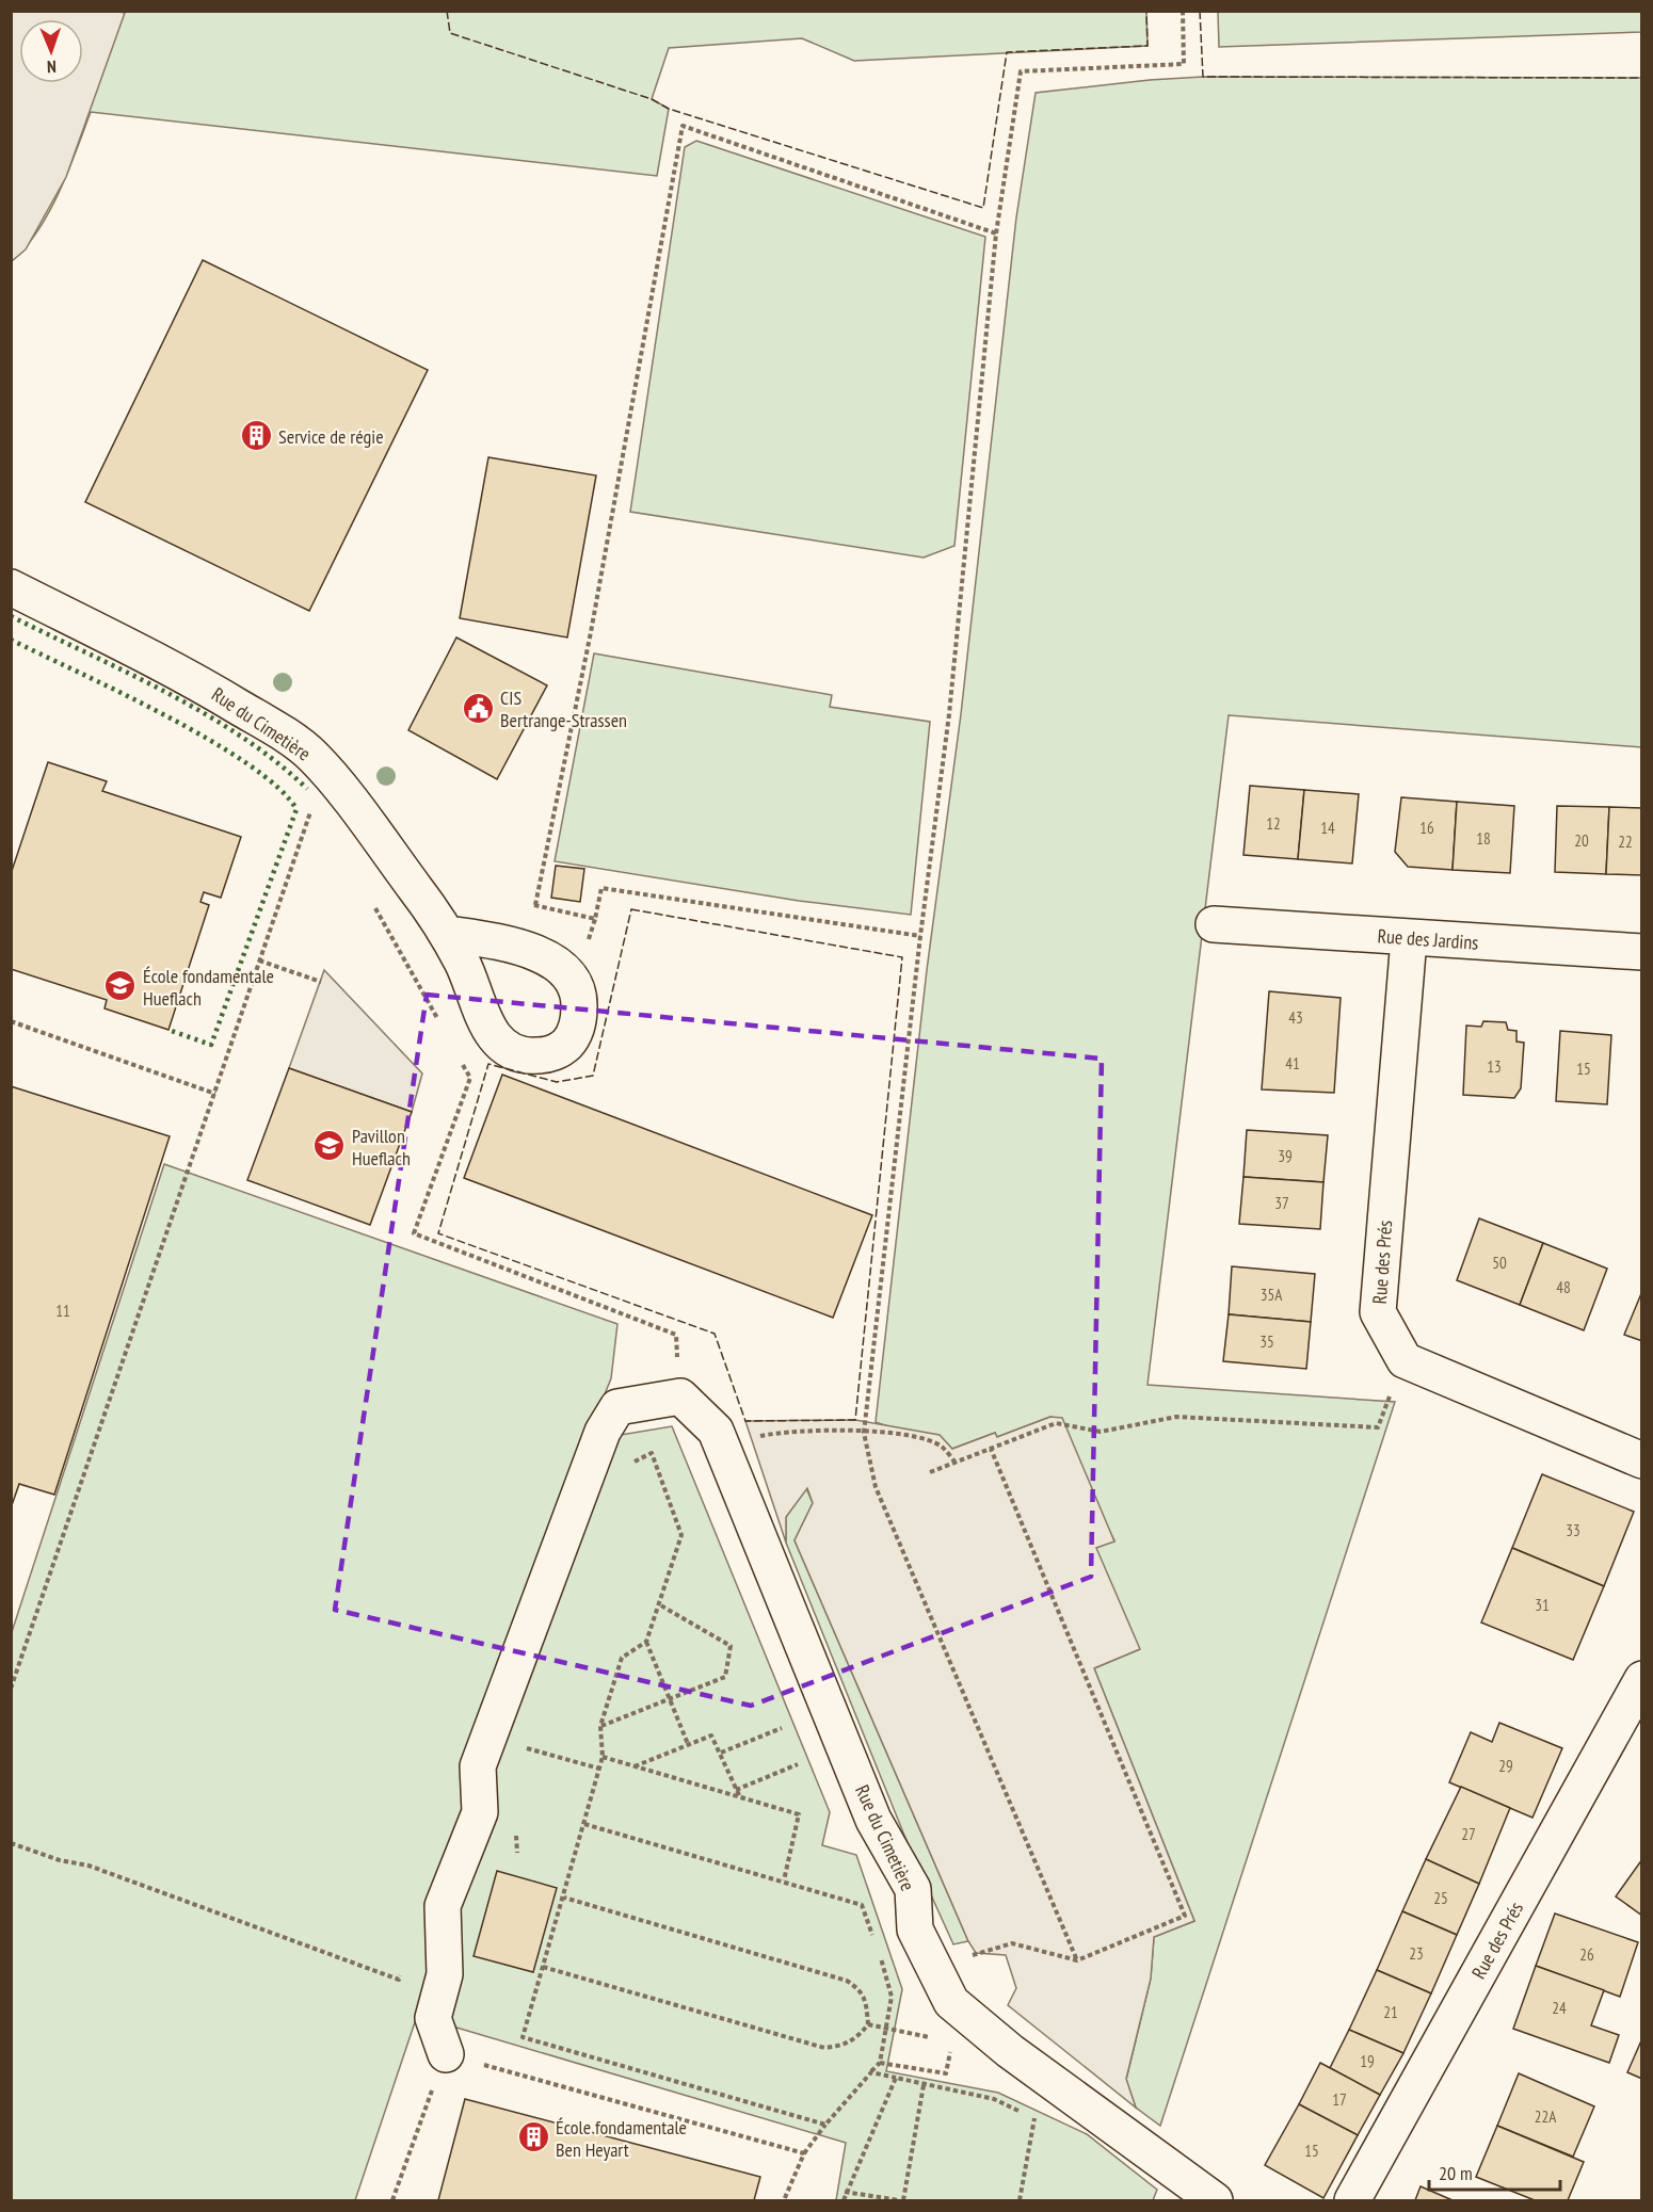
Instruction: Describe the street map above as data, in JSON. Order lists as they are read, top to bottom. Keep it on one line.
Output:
{"streets":{"street":["Rue du Cimetière","Rue des Jardins","Rue des Prés"]},"crossings":[["Rue des Jardins","Rue des Prés"]],"places":{"building":["Service de régie","École fondamentale Ben Heyart"],"public building":["CIS Bertrange-Strassen"],"school or university":["École fondamentale Hueflach","Pavillon Hueflach"]},"house_numbers":["12","14","16","18","20","22","43","41","13","15","39","37","50","48","35A","11","35","33","31","29","27","25","23","26","24","21","19","17","22A","15"],"scale_bar":"20 m","north":"bottom"}
